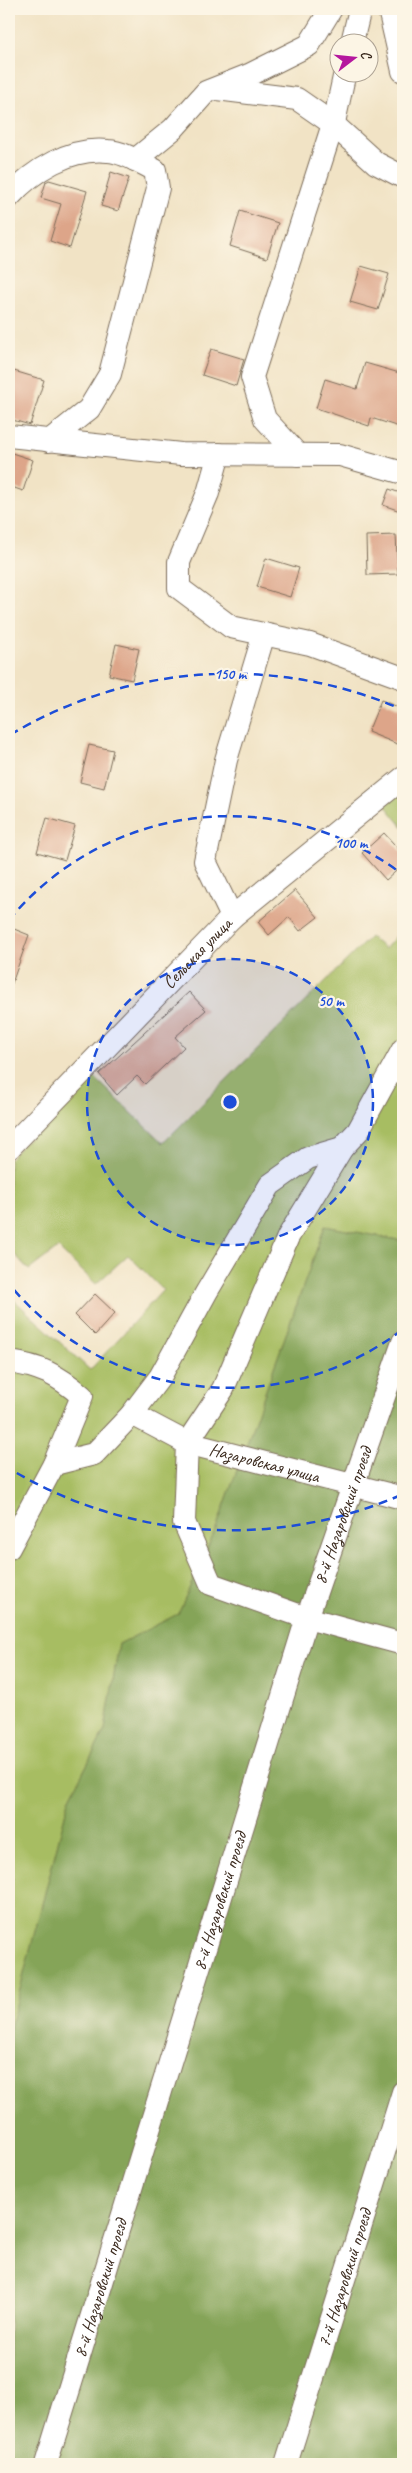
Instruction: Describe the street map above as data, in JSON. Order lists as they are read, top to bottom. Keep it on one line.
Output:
{"streets":{"street":["Сельская улица","Назаровская улица","8-й Назаровский проезд","7-й Назаровский проезд"]},"crossings":[["Назаровская улица","8-й Назаровский проезд"]],"north":"right","rings":["150 m","100 m","50 m"]}
